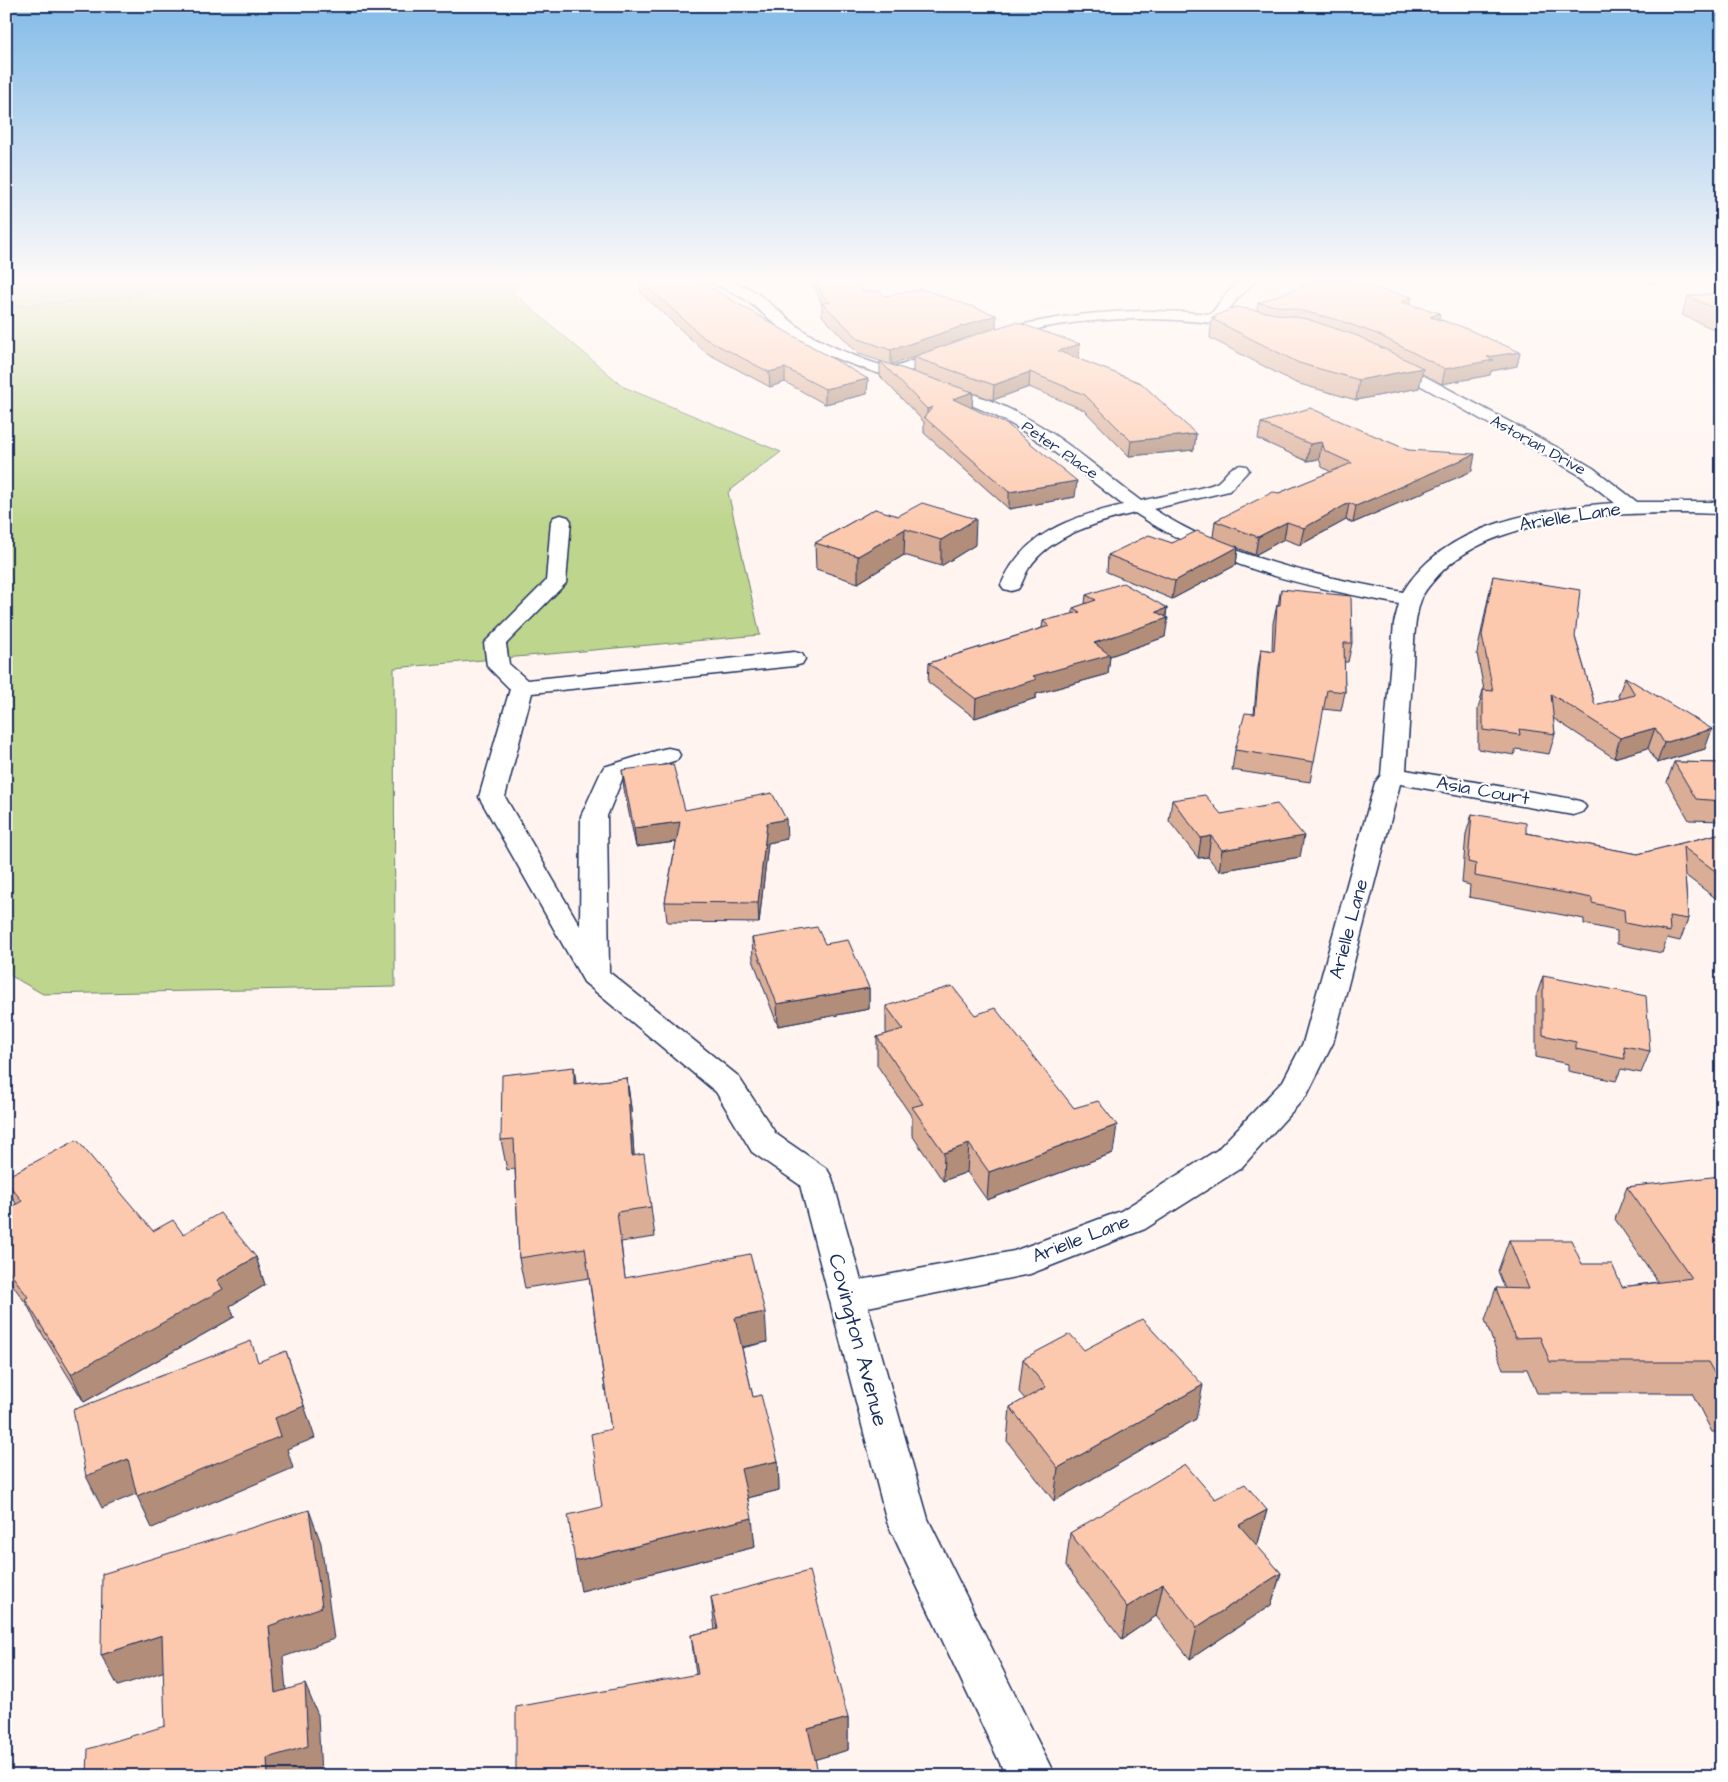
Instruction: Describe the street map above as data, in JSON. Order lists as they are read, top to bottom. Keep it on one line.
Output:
{"streets":{"street":["Astorian Drive","Peter Place","Arielle Lane","Asia Court","Covington Avenue"]},"crossings":[["Astorian Drive","Arielle Lane"],["Peter Place","Arielle Lane"],["Arielle Lane","Asia Court"],["Arielle Lane","Covington Avenue"]]}
